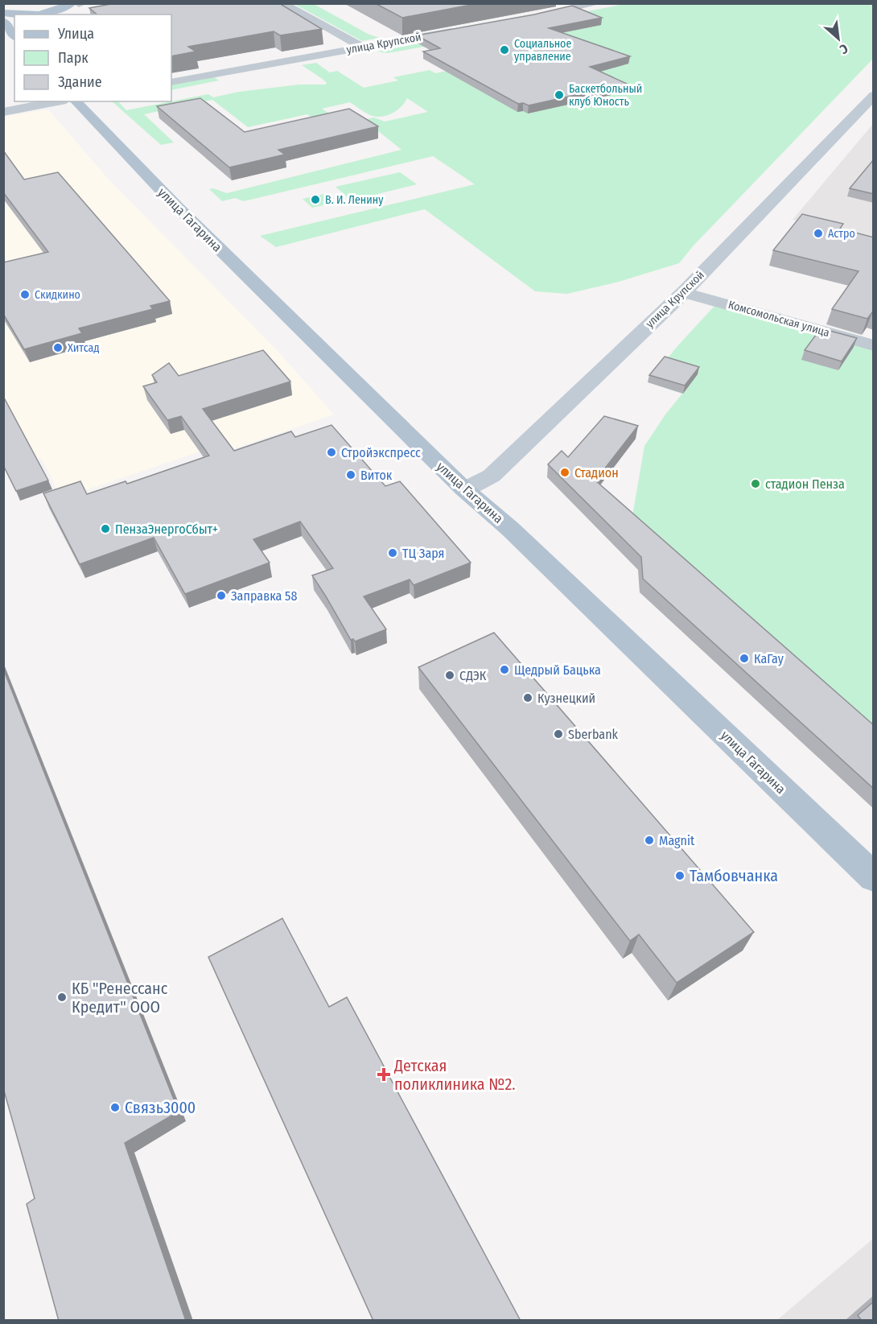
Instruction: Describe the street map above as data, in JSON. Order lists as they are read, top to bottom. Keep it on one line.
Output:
{"streets":{"main road":["улица Крупской","улица Гагарина"],"street":["Комсомольская улица"]},"crossings":[["улица Крупской","улица Гагарина"],["улица Крупской","Комсомольская улица"]],"places":{"other":["Социальное управление","Баскетбольный клуб Юность","В. И. Ленину","Астро","Скидкино","Хитсад","Стройэкспресс","Стадион","Виток","стадион Пенза","ПензаЭнергоСбыт+","ТЦ Заря","Заправка 58","КаГау","Щедрый Бацька","СДЭК","Кузнецкий","Sberbank","Magnit","Тамбовчанка","КБ \"Ренессанс Кредит\" ООО","Связь3000"],"health":["Детская поликлиника №2."]},"legend":["Улица","Парк","Здание"],"north":"bottom right"}
